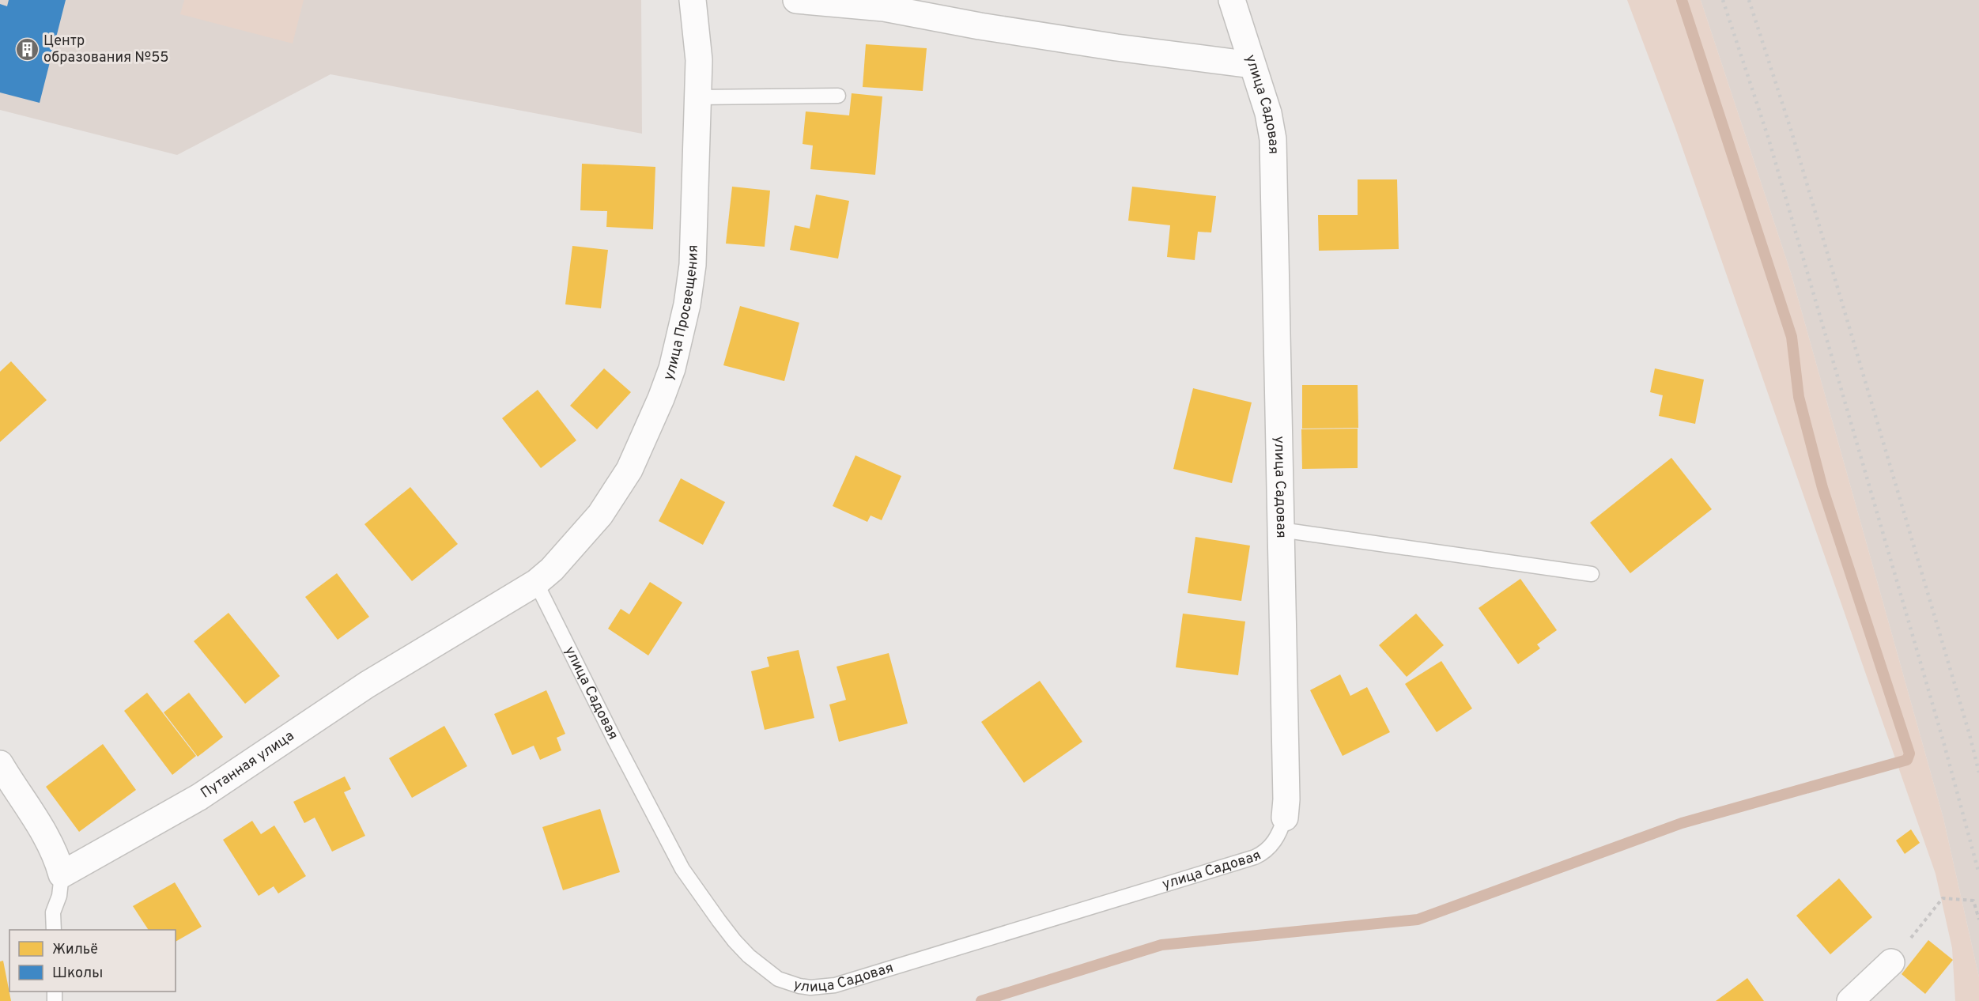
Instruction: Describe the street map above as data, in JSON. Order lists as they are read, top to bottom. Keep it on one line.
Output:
{"streets":{"street":["улица Садовая","улица Просвещения","Путанная улица"]},"crossings":[["улица Садовая","улица Просвещения"],["улица Садовая","Путанная улица"],["улица Просвещения","Путанная улица"]],"places":{"building":["Центр образования №55"]},"legend":["Жильё","Школы"]}
